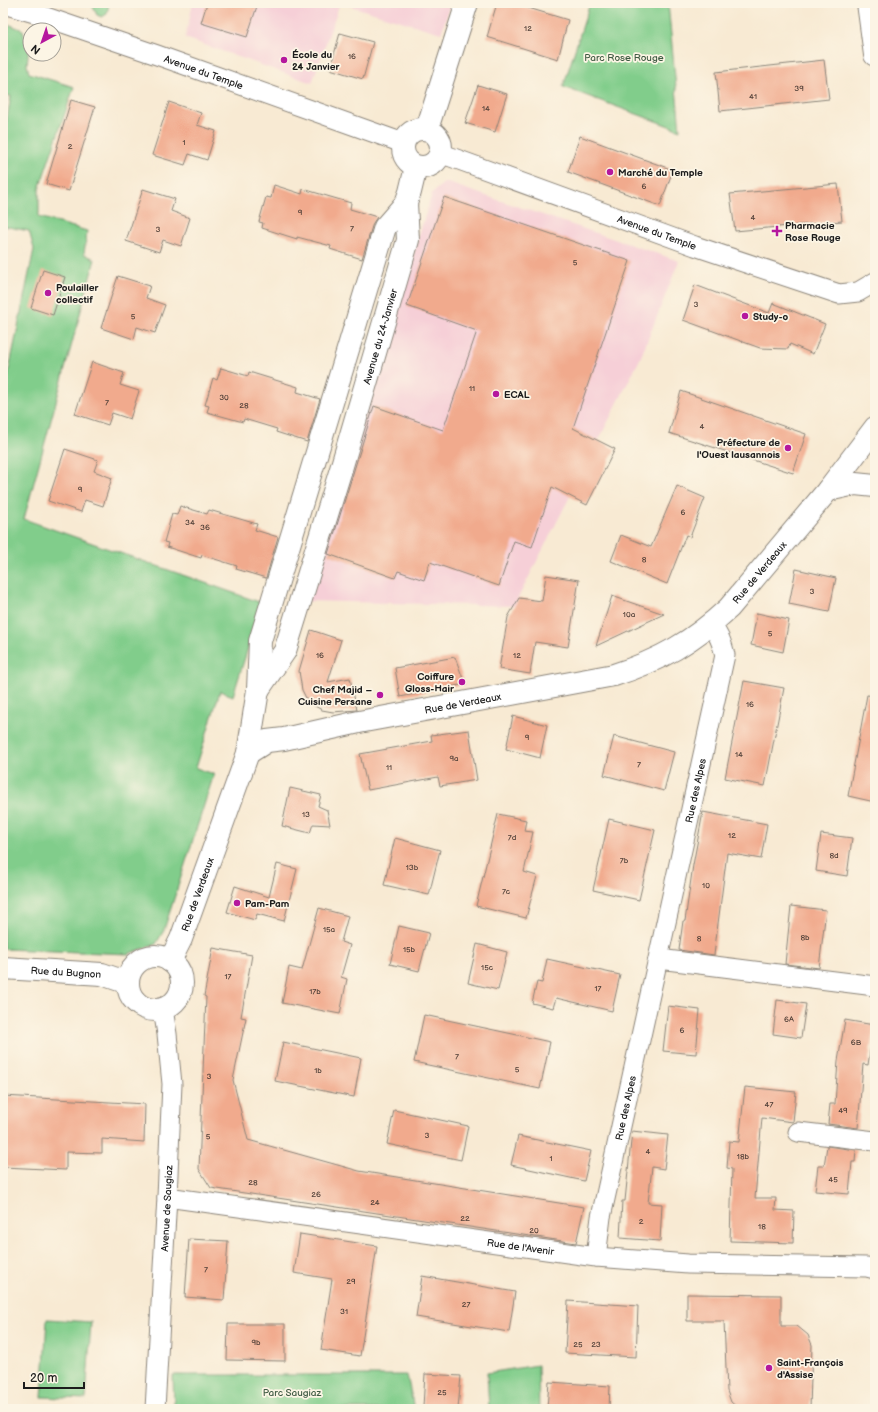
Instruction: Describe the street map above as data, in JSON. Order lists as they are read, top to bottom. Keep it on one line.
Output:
{"streets":{"street":["Avenue du Temple","Avenue du 24-Janvier","Rue de Verdeaux","Rue des Alpes","Rue du Bugnon","Avenue de Saugiaz","Rue de l'Avenir"]},"crossings":[["Avenue du Temple","Avenue du 24-Janvier"],["Avenue du 24-Janvier","Rue de Verdeaux"],["Rue de Verdeaux","Rue des Alpes"],["Rue de Verdeaux","Rue du Bugnon"],["Rue de Verdeaux","Avenue de Saugiaz"],["Rue des Alpes","Rue de l'Avenir"],["Rue du Bugnon","Avenue de Saugiaz"],["Avenue de Saugiaz","Rue de l'Avenir"]],"parks":["Parc Rose Rouge","Parc Saugiaz"],"places":{"other":["École du 24 Janvier","Marché du Temple","Poulailler collectif","Study-o","ECAL","Préfecture de l'Ouest lausannois","Coiffure Gloss-Hair","Chef Majid – Cuisine Persane","Pam-Pam","Saint-François d'Assise"],"health":["Pharmacie Rose Rouge"]},"house_numbers":["12","16","39","41","14","1","2","6","9","4","7","3","5","3","5","11","30","7","28","4","9","6","34","36","8","3","10a","5","16","12","16","9","14","9a","7","11","13","12","7d","8d","7b","13b","10","7c","15a","8b","8","15b","15c","17","17","17b","6A","6","6B","7","5","1b","3","47","49","3","5","4","18b","1","45","28","26","24","22","2","18","20","7","29","27","31","9b","25","23","25"],"scale_bar":"20 m","north":"bottom left"}
